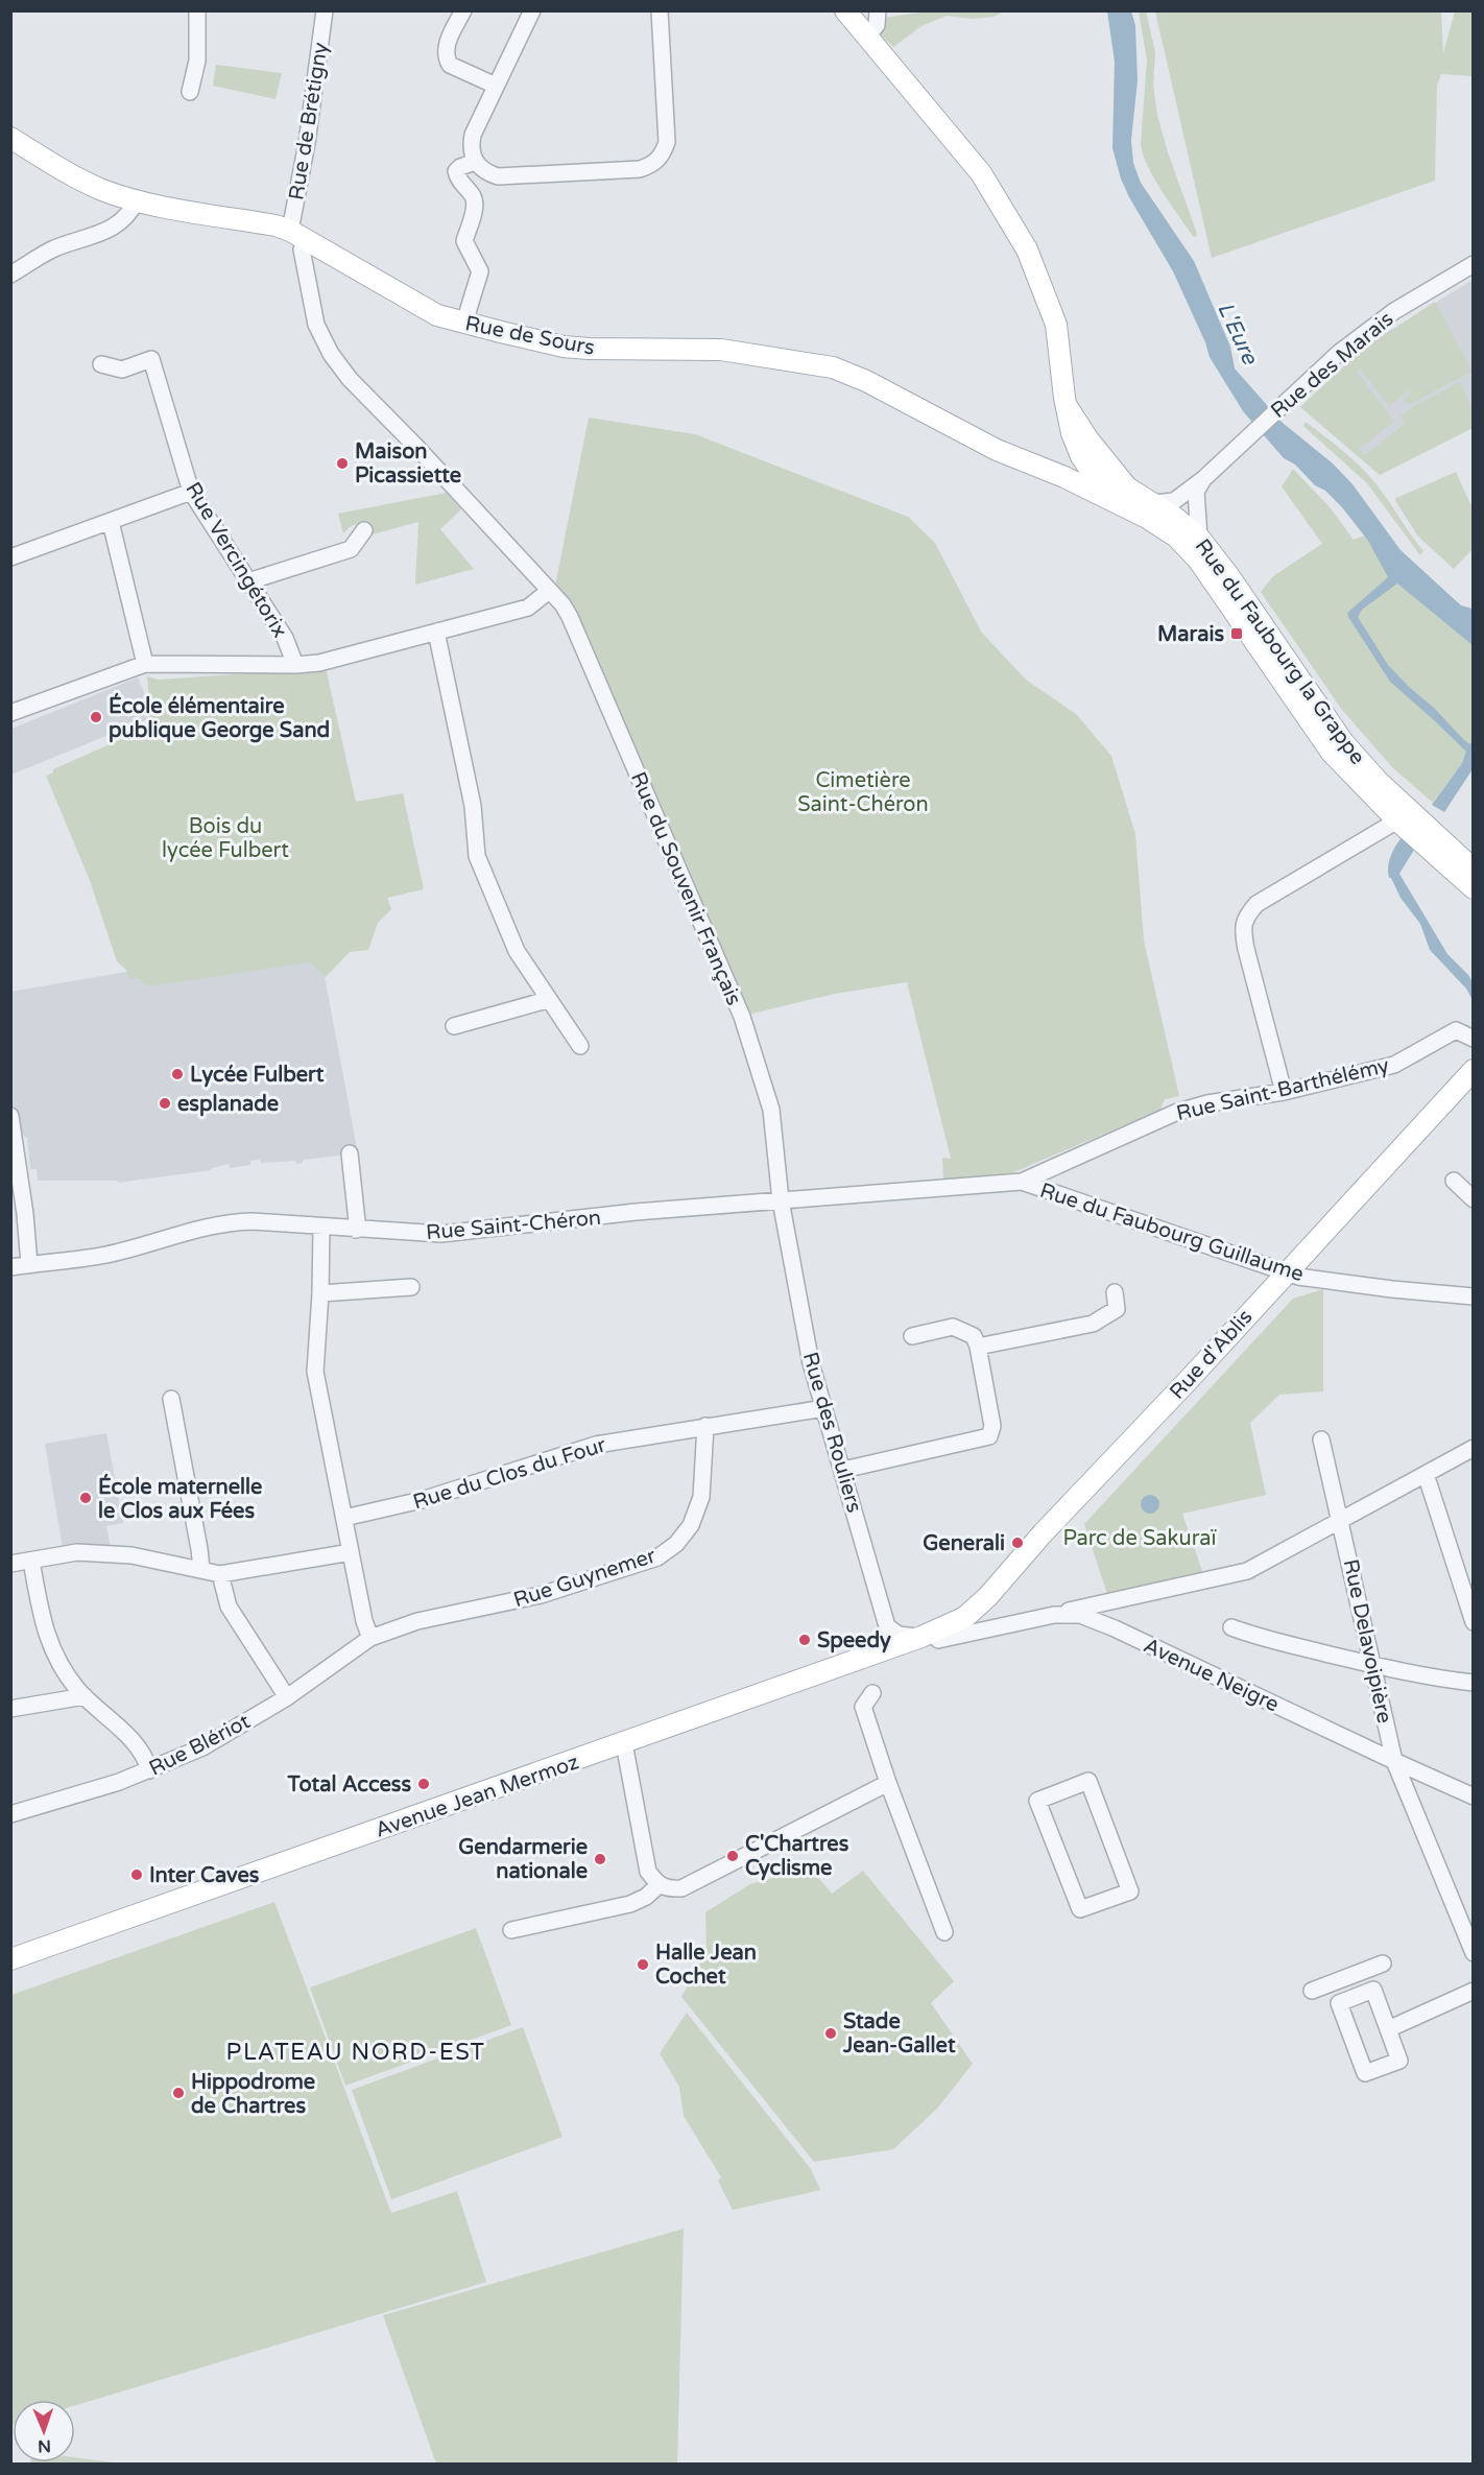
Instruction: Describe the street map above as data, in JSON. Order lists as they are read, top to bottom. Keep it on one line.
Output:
{"streets":{"main road":["Rue de Sours","Rue du Faubourg la Grappe","Rue d'Ablis","Avenue Jean Mermoz"],"street":["Rue de Brétigny","Rue des Marais","Rue Vercingétorix","Rue du Souvenir Français","Rue Saint-Barthélémy","Rue Saint-Chéron","Rue du Faubourg Guillaume","Rue des Rouliers","Rue du Clos du Four","Rue Guynemer","Rue Delavoipière","Avenue Neigre","Rue Blériot"]},"crossings":[["Rue de Brétigny","Rue de Sours"],["Rue de Brétigny","Rue du Souvenir Français"],["Rue de Sours","Rue du Faubourg la Grappe"],["Rue des Marais","Rue du Faubourg la Grappe"],["Rue du Souvenir Français","Rue Saint-Chéron"],["Rue du Souvenir Français","Rue des Rouliers"],["Rue Saint-Barthélémy","Rue Saint-Chéron"],["Rue Saint-Barthélémy","Rue du Faubourg Guillaume"],["Rue Saint-Chéron","Rue du Faubourg Guillaume"],["Rue Saint-Chéron","Rue des Rouliers"],["Rue du Faubourg Guillaume","Rue d'Ablis"],["Rue d'Ablis","Rue des Rouliers"],["Rue d'Ablis","Avenue Neigre"],["Rue d'Ablis","Avenue Jean Mermoz"],["Rue des Rouliers","Rue du Clos du Four"],["Rue des Rouliers","Avenue Neigre"],["Rue des Rouliers","Avenue Jean Mermoz"],["Rue du Clos du Four","Rue Guynemer"],["Rue Guynemer","Rue Blériot"],["Rue Delavoipière","Avenue Neigre"],["Avenue Neigre","Avenue Jean Mermoz"]],"districts":["PLATEAU NORD-EST"],"water":["L'Eure"],"parks":["Cimetière Saint-Chéron","Bois du lycée Fulbert","Parc de Sakuraï"],"places":{"other":["Maison Picassiette","École élémentaire publique George Sand","Lycée Fulbert","esplanade","École maternelle le Clos aux Fées","Generali","Speedy","Total Access","C'Chartres Cyclisme","Gendarmerie nationale","Inter Caves","Halle Jean Cochet","Stade Jean-Gallet","Hippodrome de Chartres"],"transit":["Marais"]},"north":"bottom"}
